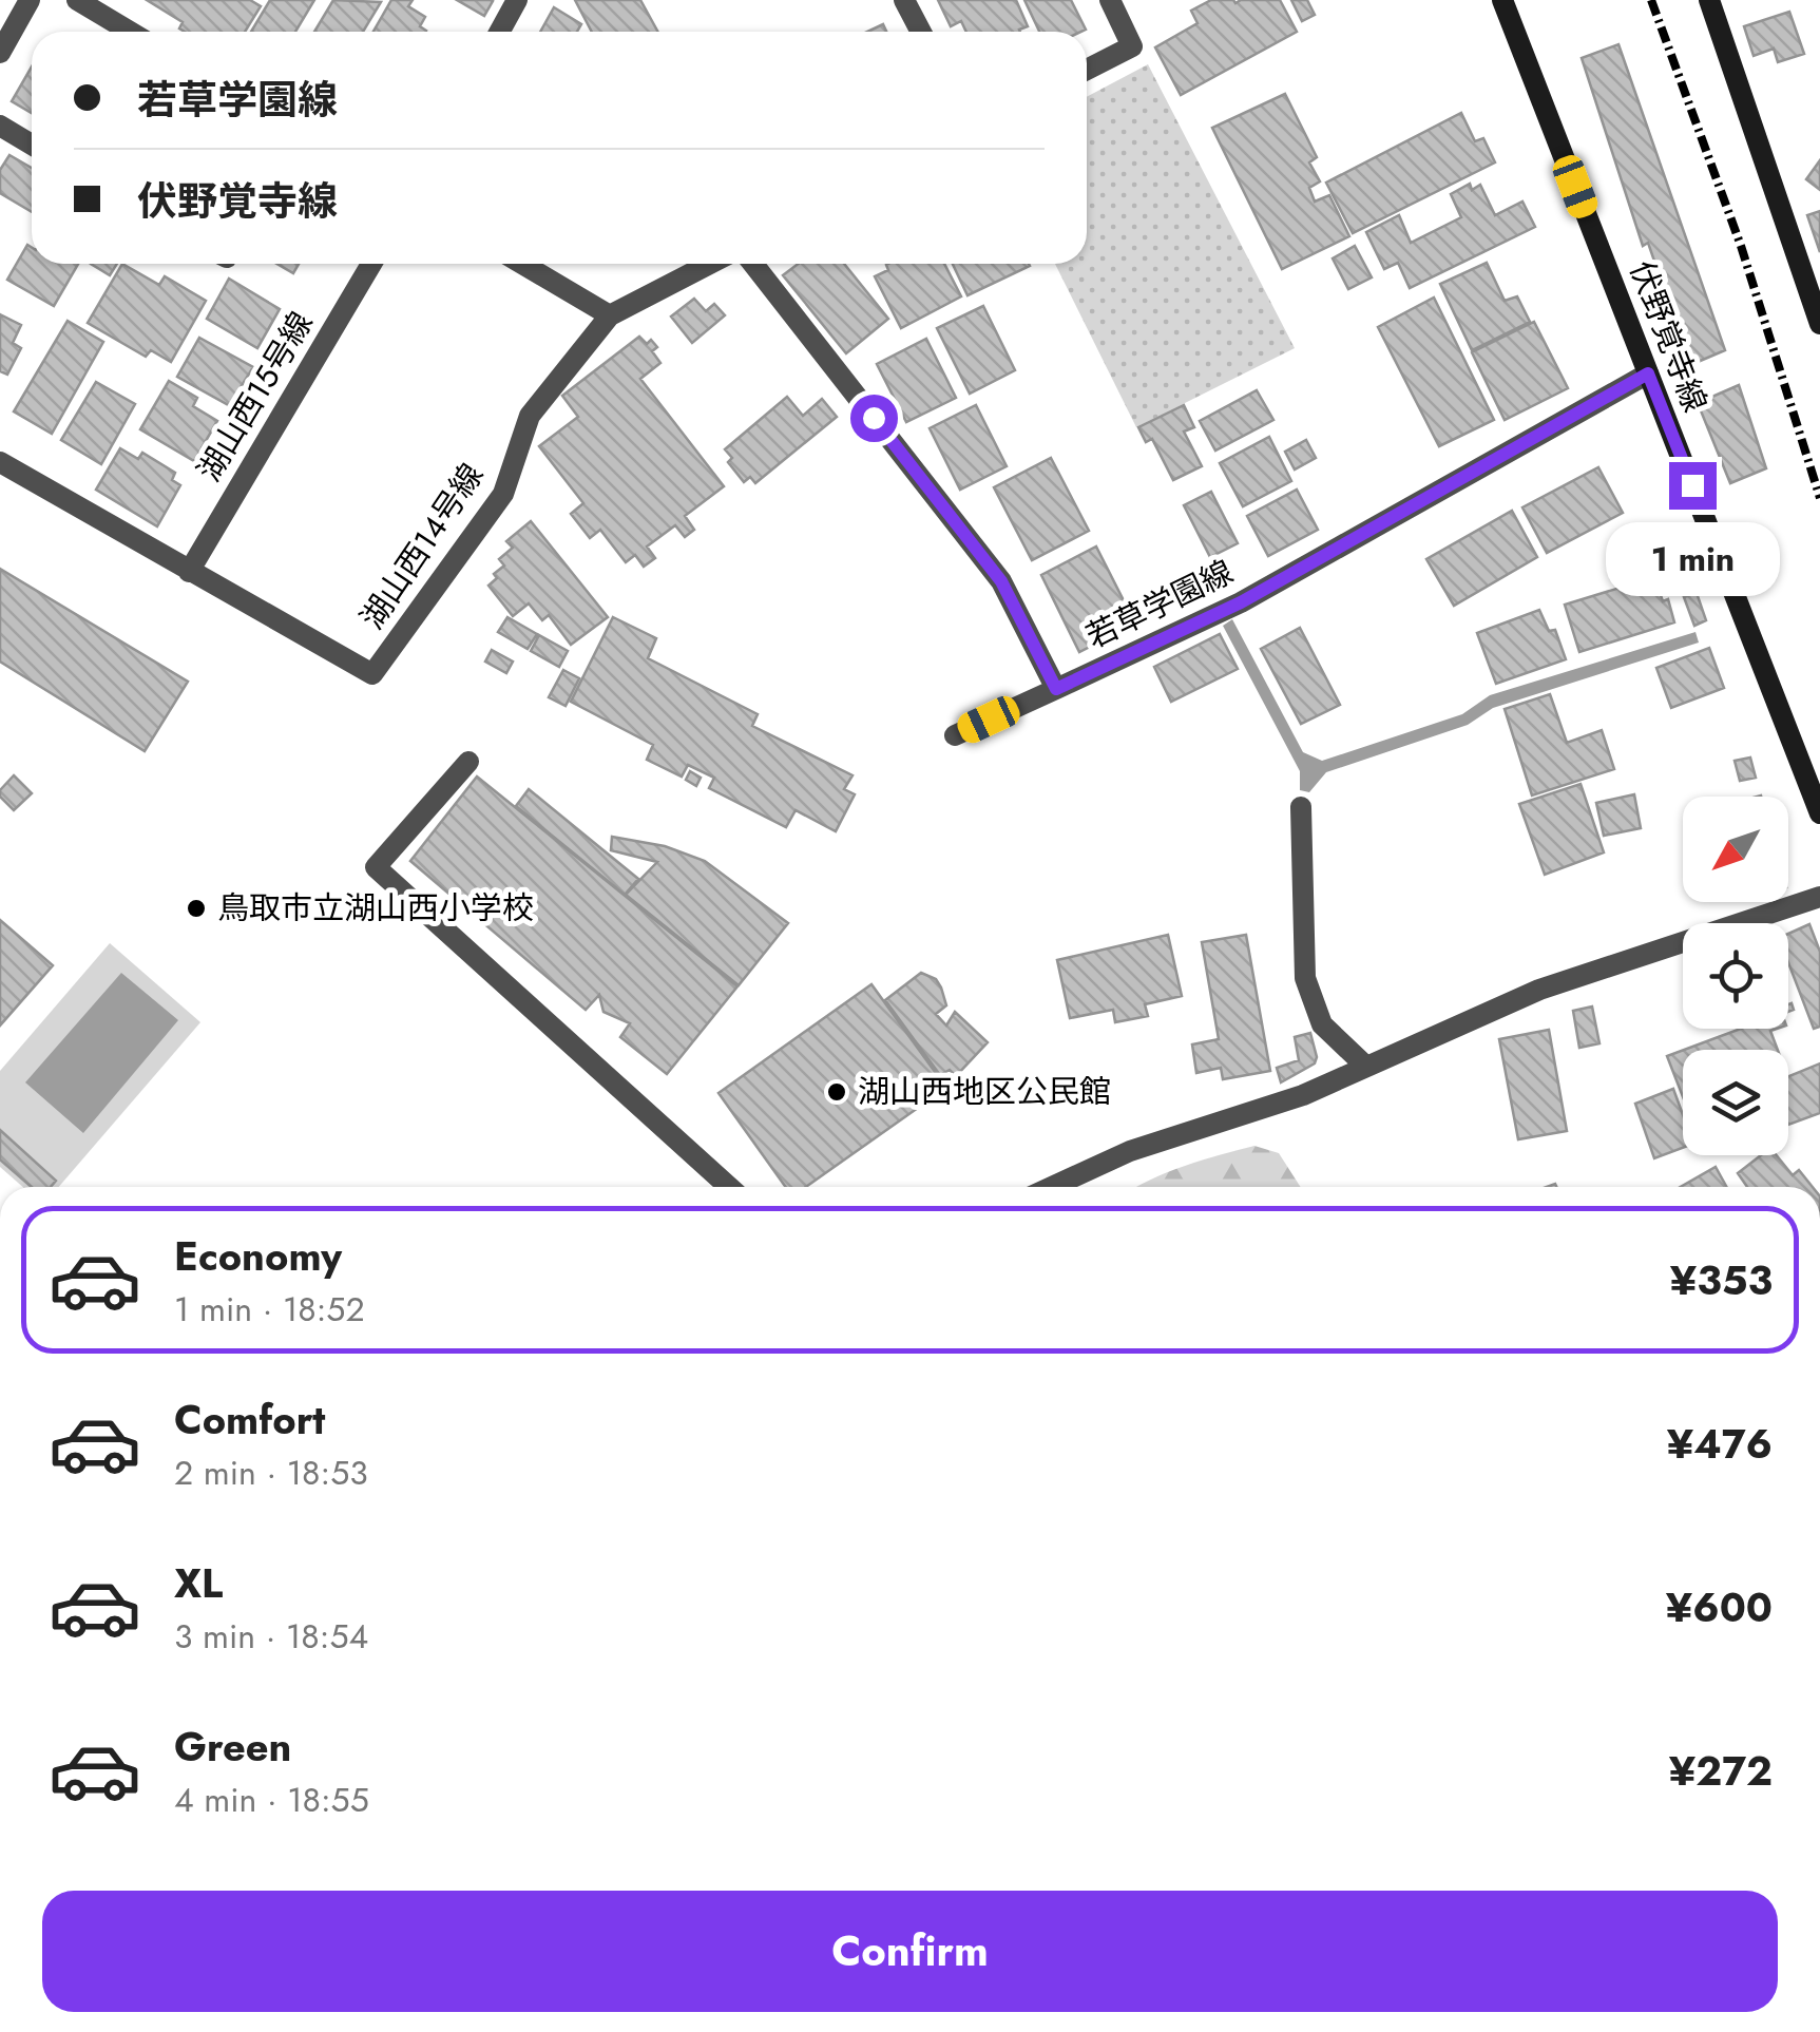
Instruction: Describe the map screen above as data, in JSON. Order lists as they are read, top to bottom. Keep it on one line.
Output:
{"streets":{"main road":["伏野覚寺線"],"street":["湖山西15号線","湖山西14号線","若草学園線"]},"crossings":[["伏野覚寺線","若草学園線"],["湖山西15号線","湖山西14号線"]],"places":["鳥取市立湖山西小学校","湖山西地区公民館"],"north":"bottom left","page":{"banner":["若草学園線","伏野覚寺線"],"bubble":"1 min","list":[{"name":"Economy","note":"1 min · 18:52","value":"¥353"},{"name":"Comfort","note":"2 min · 18:53","value":"¥476"},{"name":"XL","note":"3 min · 18:54","value":"¥600"},{"name":"Green","note":"4 min · 18:55","value":"¥272"}],"buttons":"Confirm"}}
